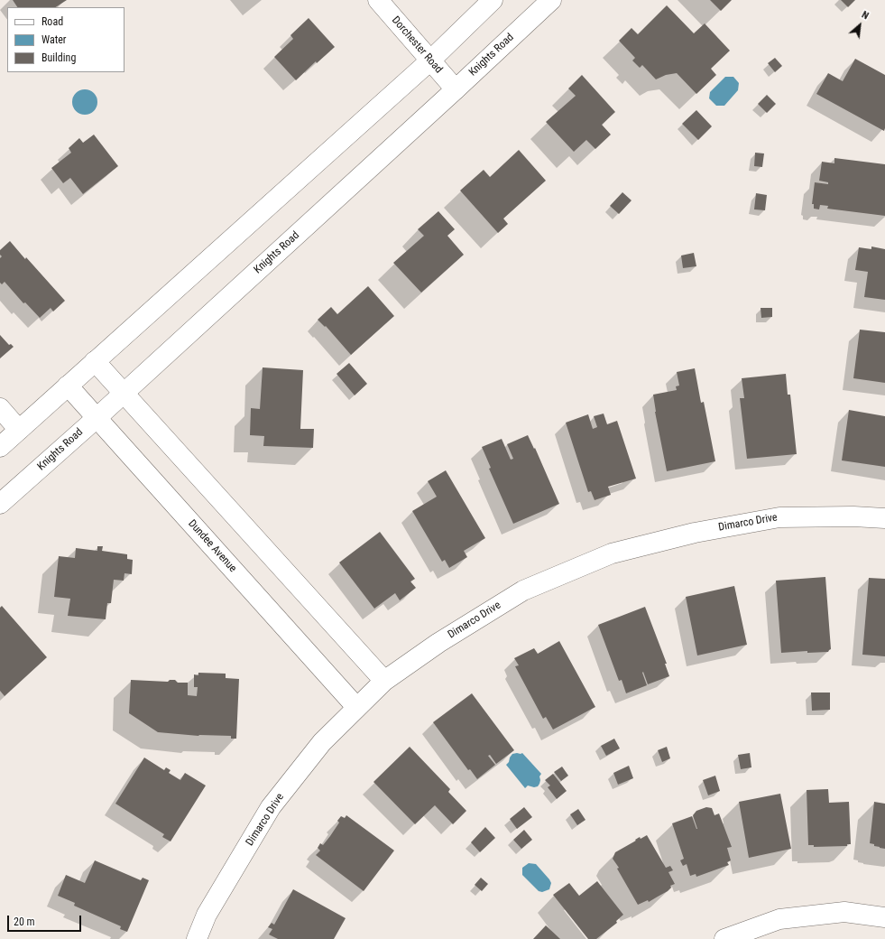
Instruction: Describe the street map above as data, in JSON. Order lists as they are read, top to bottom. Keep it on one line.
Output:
{"streets":{"street":["Dorchester Road","Knights Road","Dimarco Drive","Dundee Avenue"]},"crossings":[["Dorchester Road","Knights Road"],["Knights Road","Dundee Avenue"],["Dimarco Drive","Dundee Avenue"]],"legend":["Road","Water","Building"],"scale_bar":"20 m","north":"top right"}
